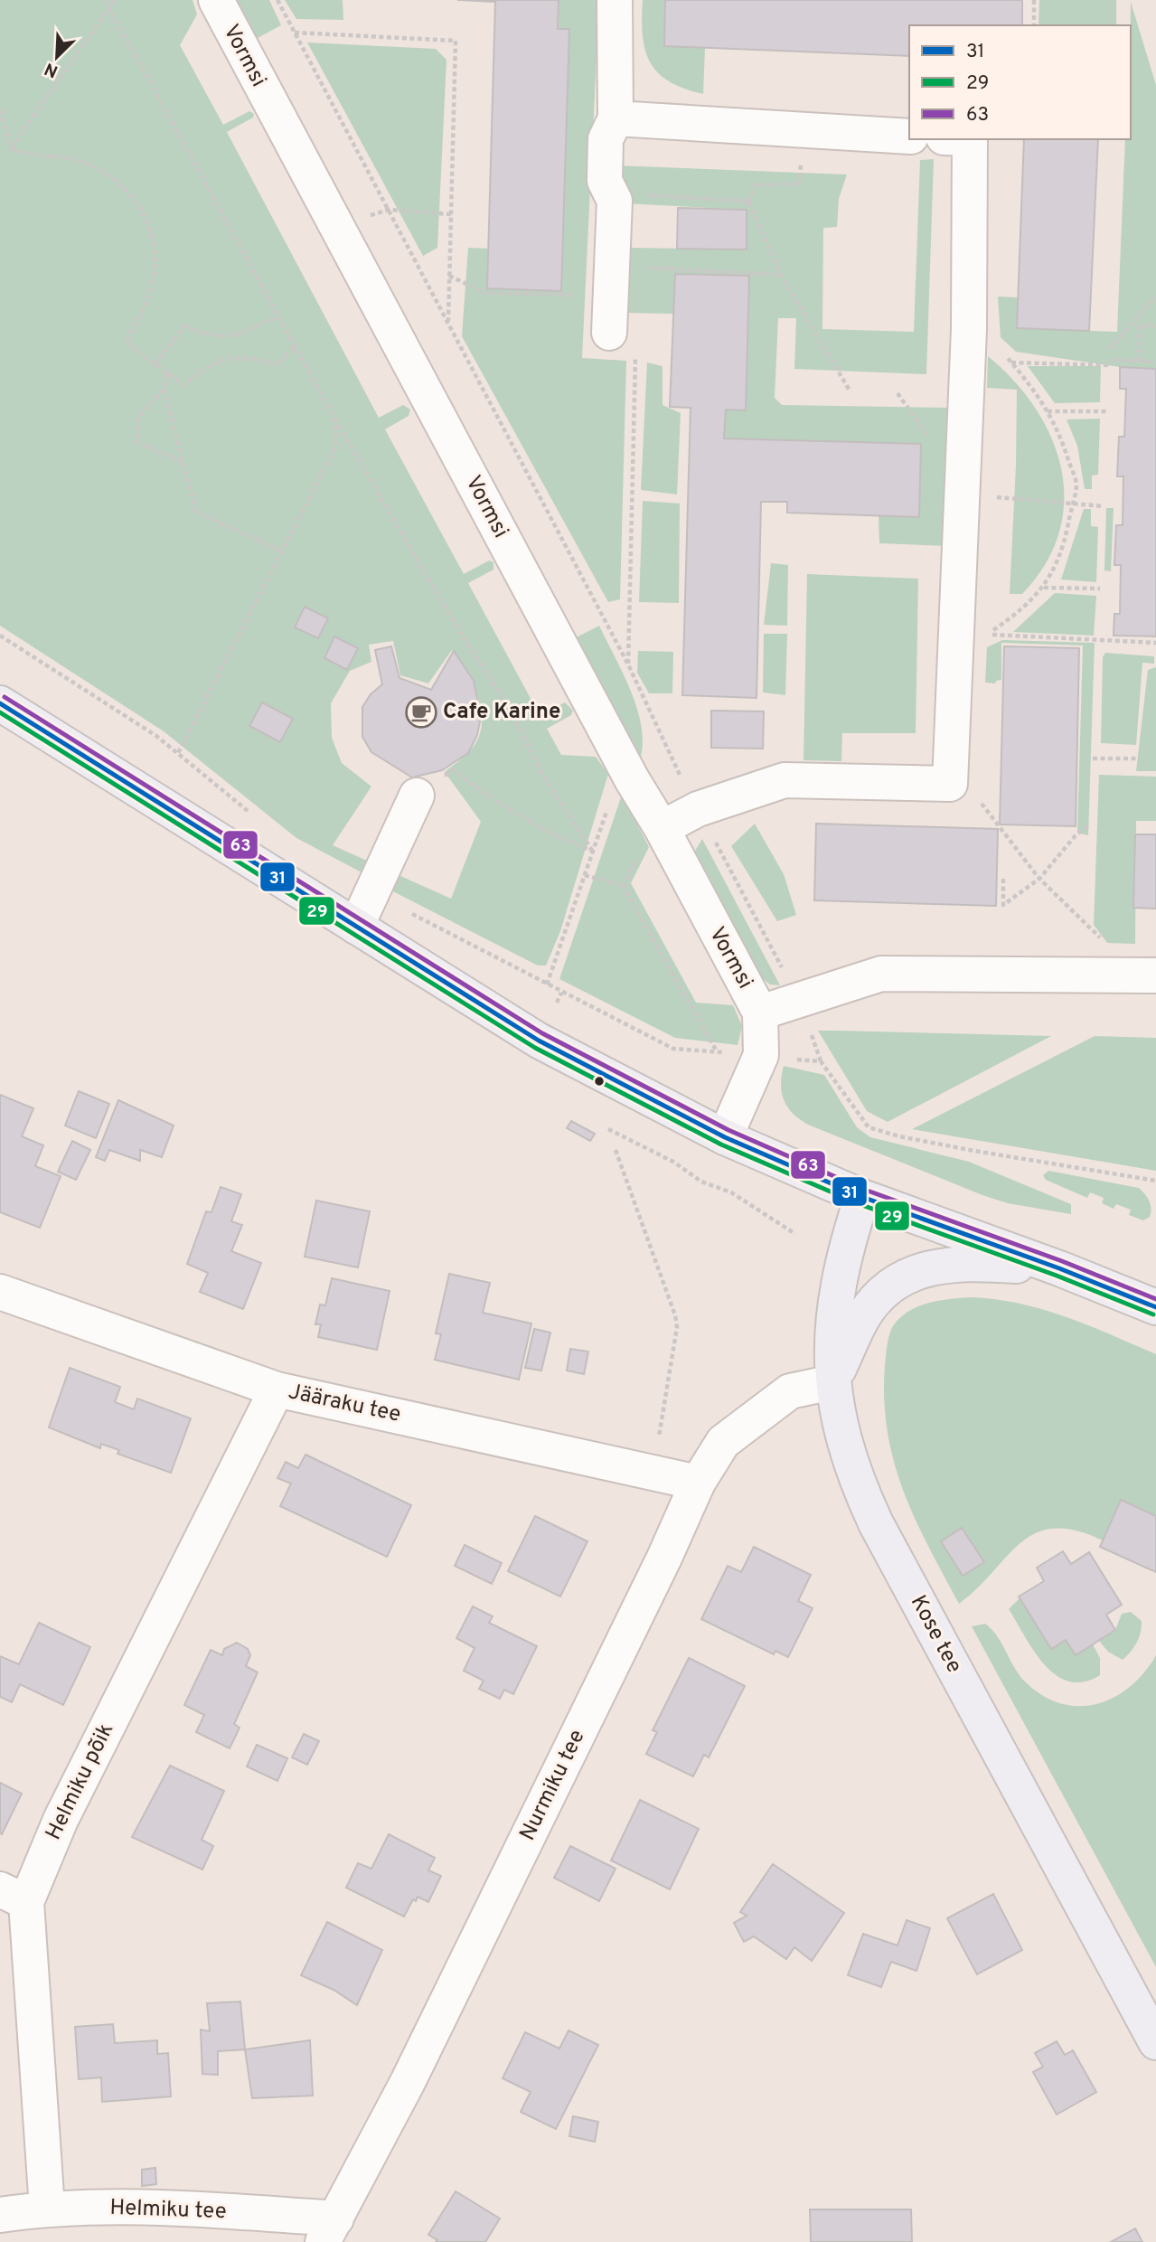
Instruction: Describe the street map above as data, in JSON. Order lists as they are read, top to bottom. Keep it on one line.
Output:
{"streets":{"main road":["Kose tee"],"street":["Vormsi","Jääraku tee","Helmiku põik","Nurmiku tee","Helmiku tee"]},"crossings":[["Jääraku tee","Helmiku põik"],["Jääraku tee","Nurmiku tee"],["Kose tee","Nurmiku tee"],["Helmiku põik","Helmiku tee"],["Nurmiku tee","Helmiku tee"]],"places":{"cafe":["Cafe Karine"]},"lines":["transit line 63","transit line 31","transit line 29"],"legend":["31","29","63"],"north":"bottom left"}
